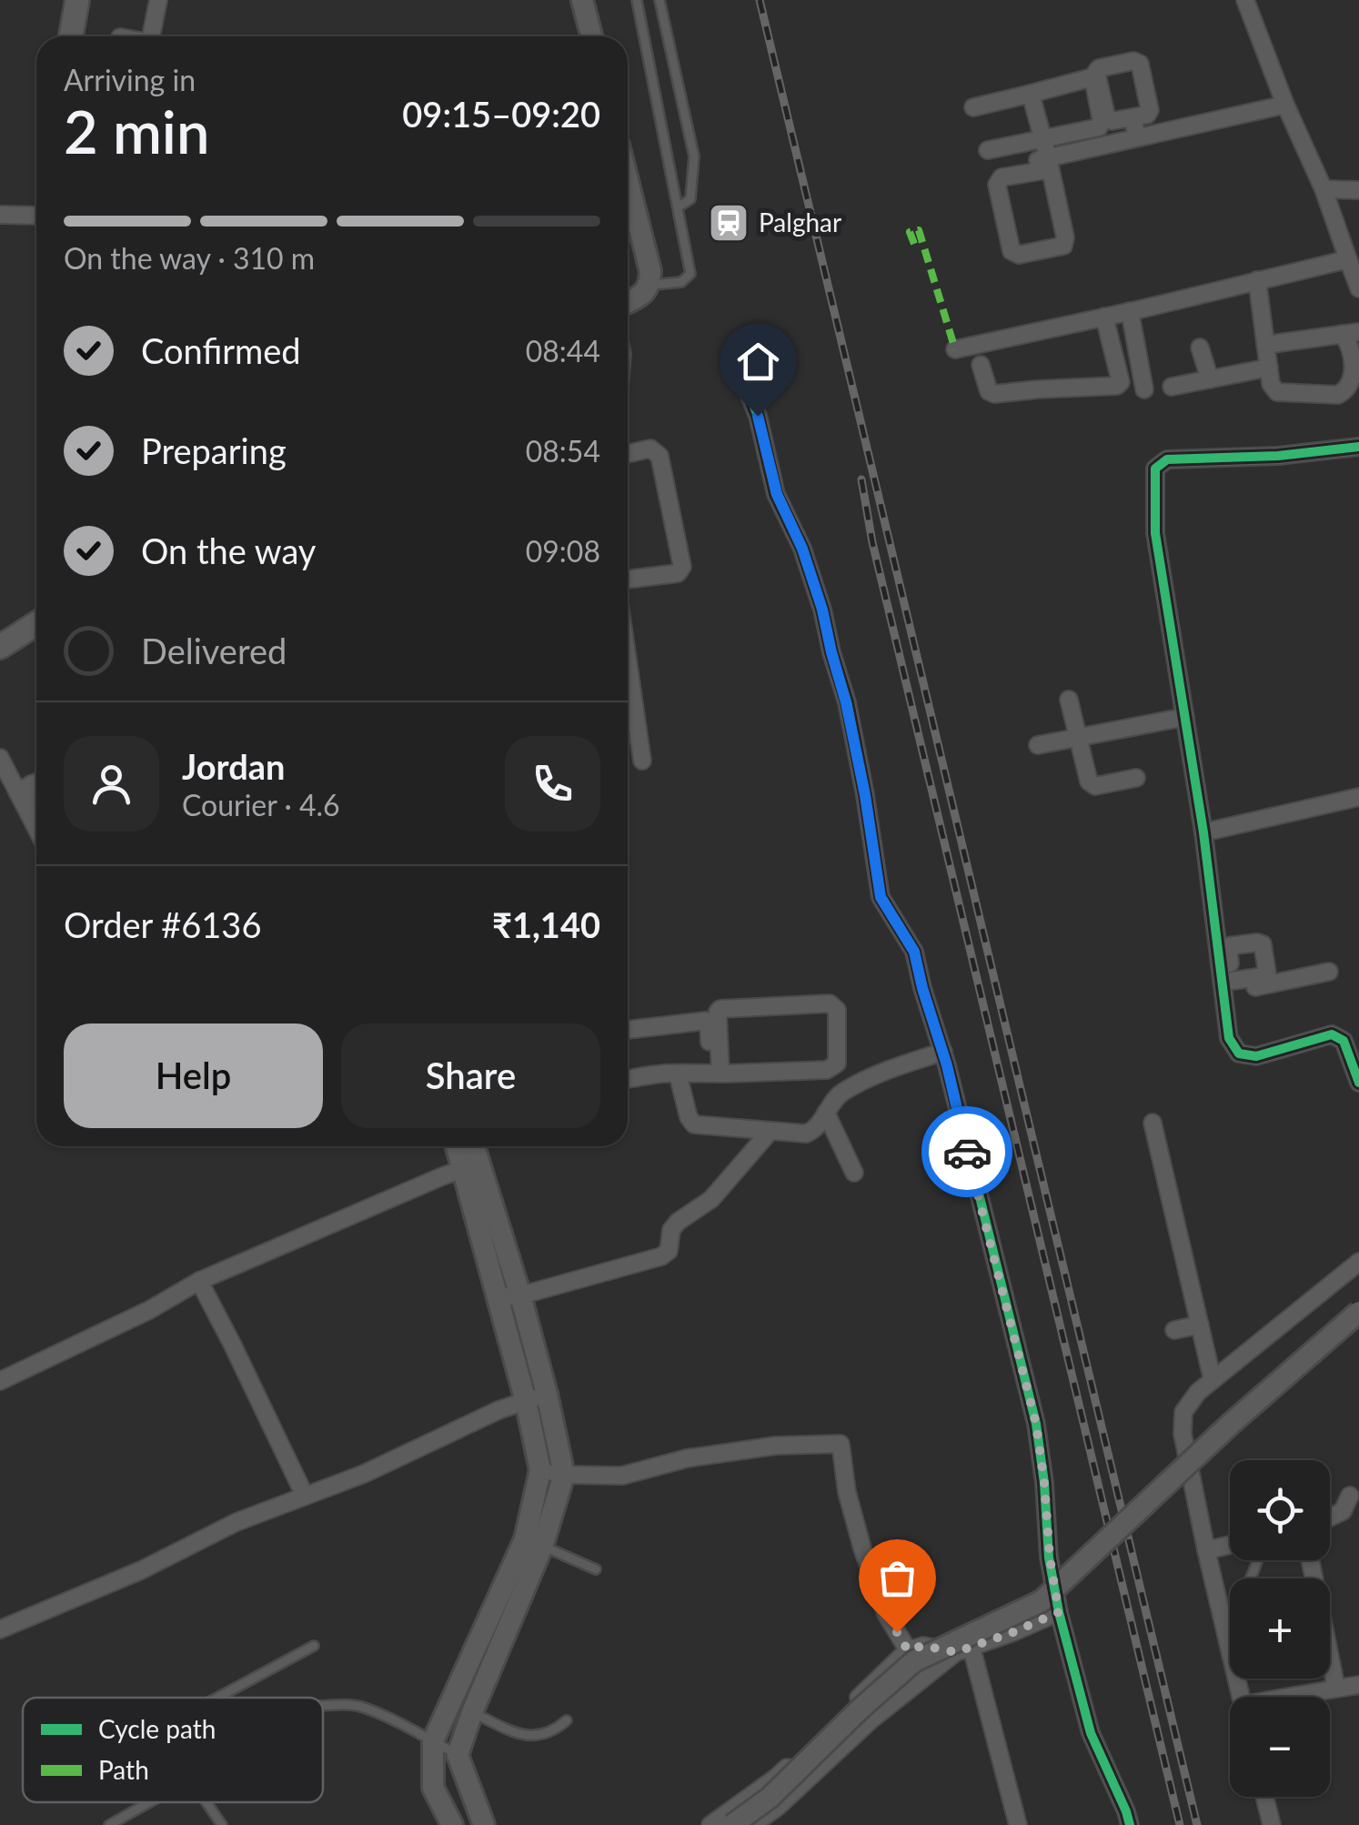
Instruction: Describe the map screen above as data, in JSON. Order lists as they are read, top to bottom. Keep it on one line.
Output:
{"places":{"station":["Palghar"]},"legend":["Cycle path","Path"],"page":{"heading":["2 min","Arriving in","09:15–09:20"],"panel":["Jordan","Courier · 4.6","Order #6136","₹1,140"],"bar":"On the way · 310 m","list":[["Confirmed","08:44"],["Preparing","08:54"],["On the way","09:08"],"Delivered"],"buttons":["Help","Share"],"map_buttons":["+","−"]}}
